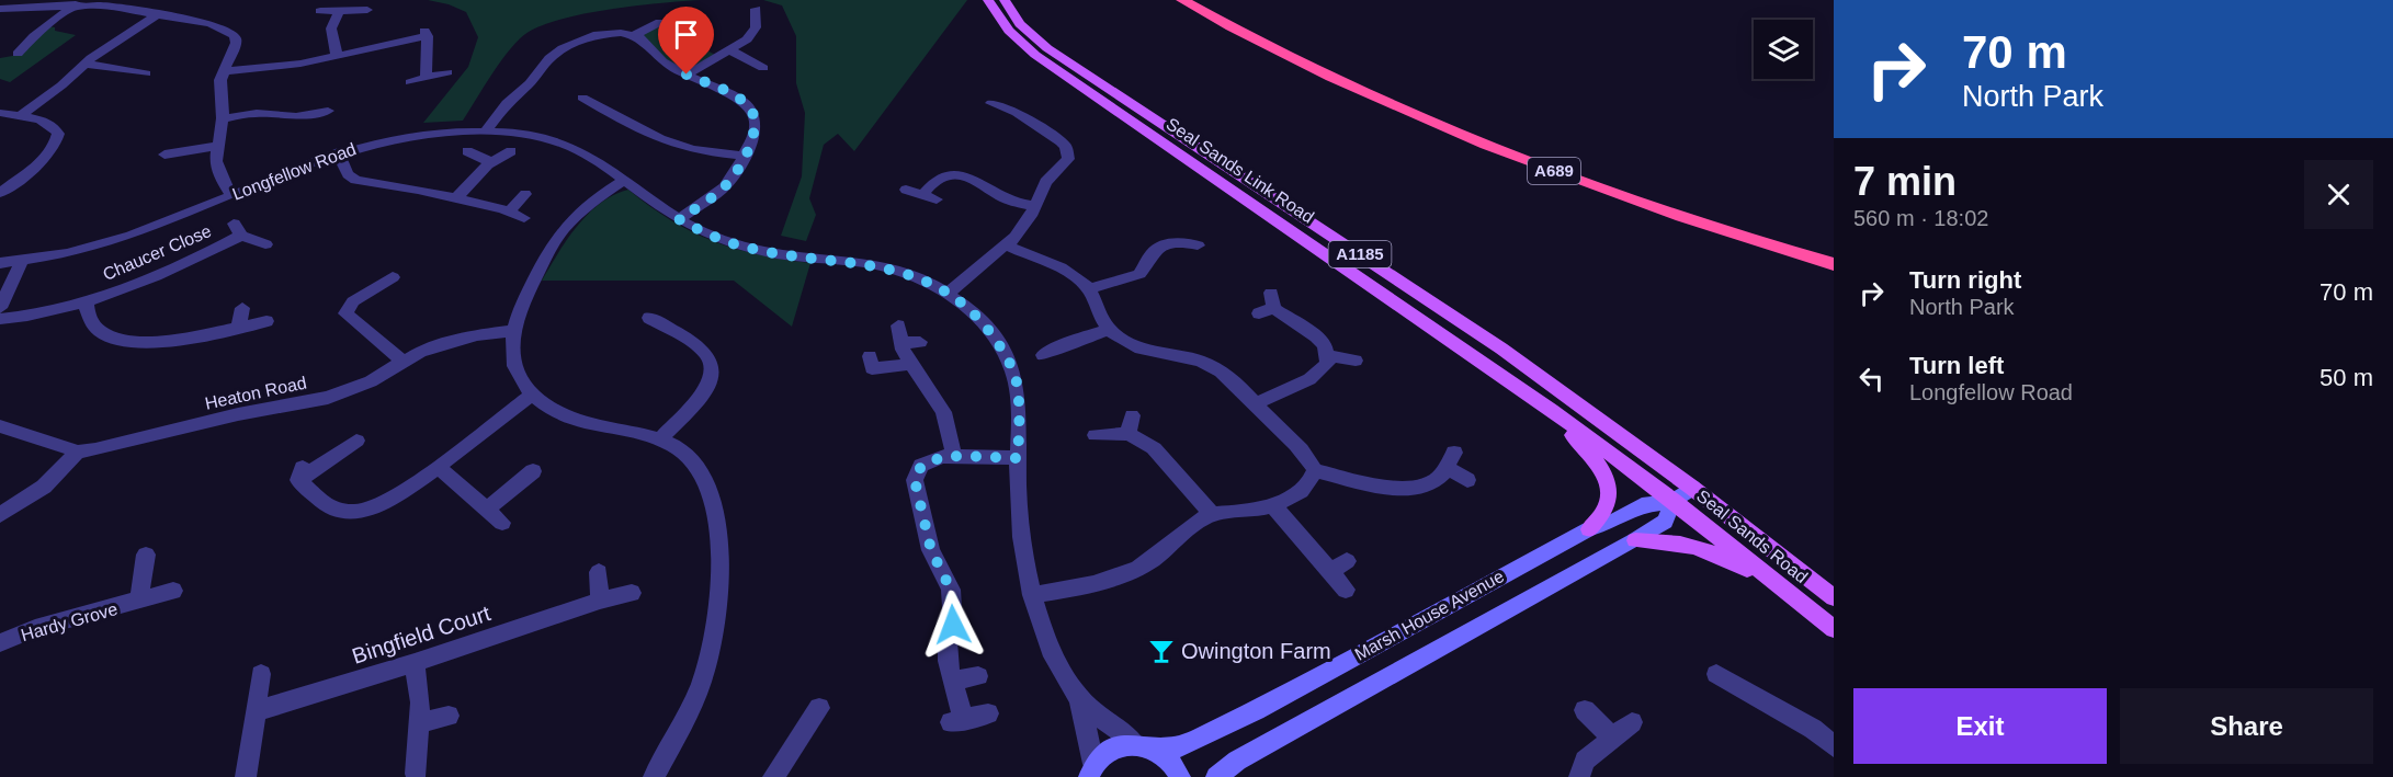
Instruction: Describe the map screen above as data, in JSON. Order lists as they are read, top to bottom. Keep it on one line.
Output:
{"streets":{"highway":["A689"],"main road":["Seal Sands Link Road","A1185","Seal Sands Road"],"street":["Longfellow Road","Chaucer Close","Heaton Road","Marsh House Avenue","Hardy Grove","Bingfield Court"]},"crossings":[["Seal Sands Link Road","A1185"],["Seal Sands Link Road","Seal Sands Road"],["Seal Sands Link Road","Marsh House Avenue"],["Longfellow Road","Marsh House Avenue"],["A1185","Marsh House Avenue"],["Seal Sands Road","Marsh House Avenue"]],"places":{"bar":["Owington Farm"]},"page":{"turn":["70 m","North Park"],"heading":["7 min","560 m · 18:02"],"list":[{"name":"Turn right","note":"North Park","value":"70 m"},{"name":"Turn left","note":"Longfellow Road","value":"50 m"}],"buttons":["Exit","Share"]}}
